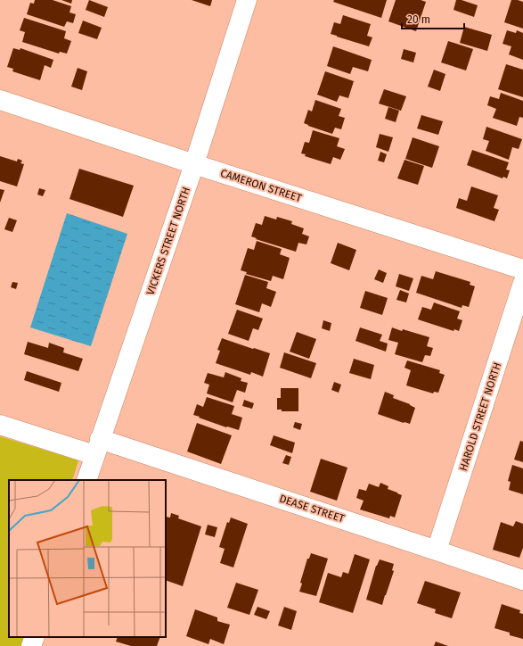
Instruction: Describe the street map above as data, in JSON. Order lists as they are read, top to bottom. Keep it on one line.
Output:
{"streets":{"street":["CAMERON STREET","VICKERS STREET NORTH","HAROLD STREET NORTH","DEASE STREET"]},"crossings":[["CAMERON STREET","VICKERS STREET NORTH"],["VICKERS STREET NORTH","DEASE STREET"],["HAROLD STREET NORTH","DEASE STREET"]],"scale_bar":"20 m"}
